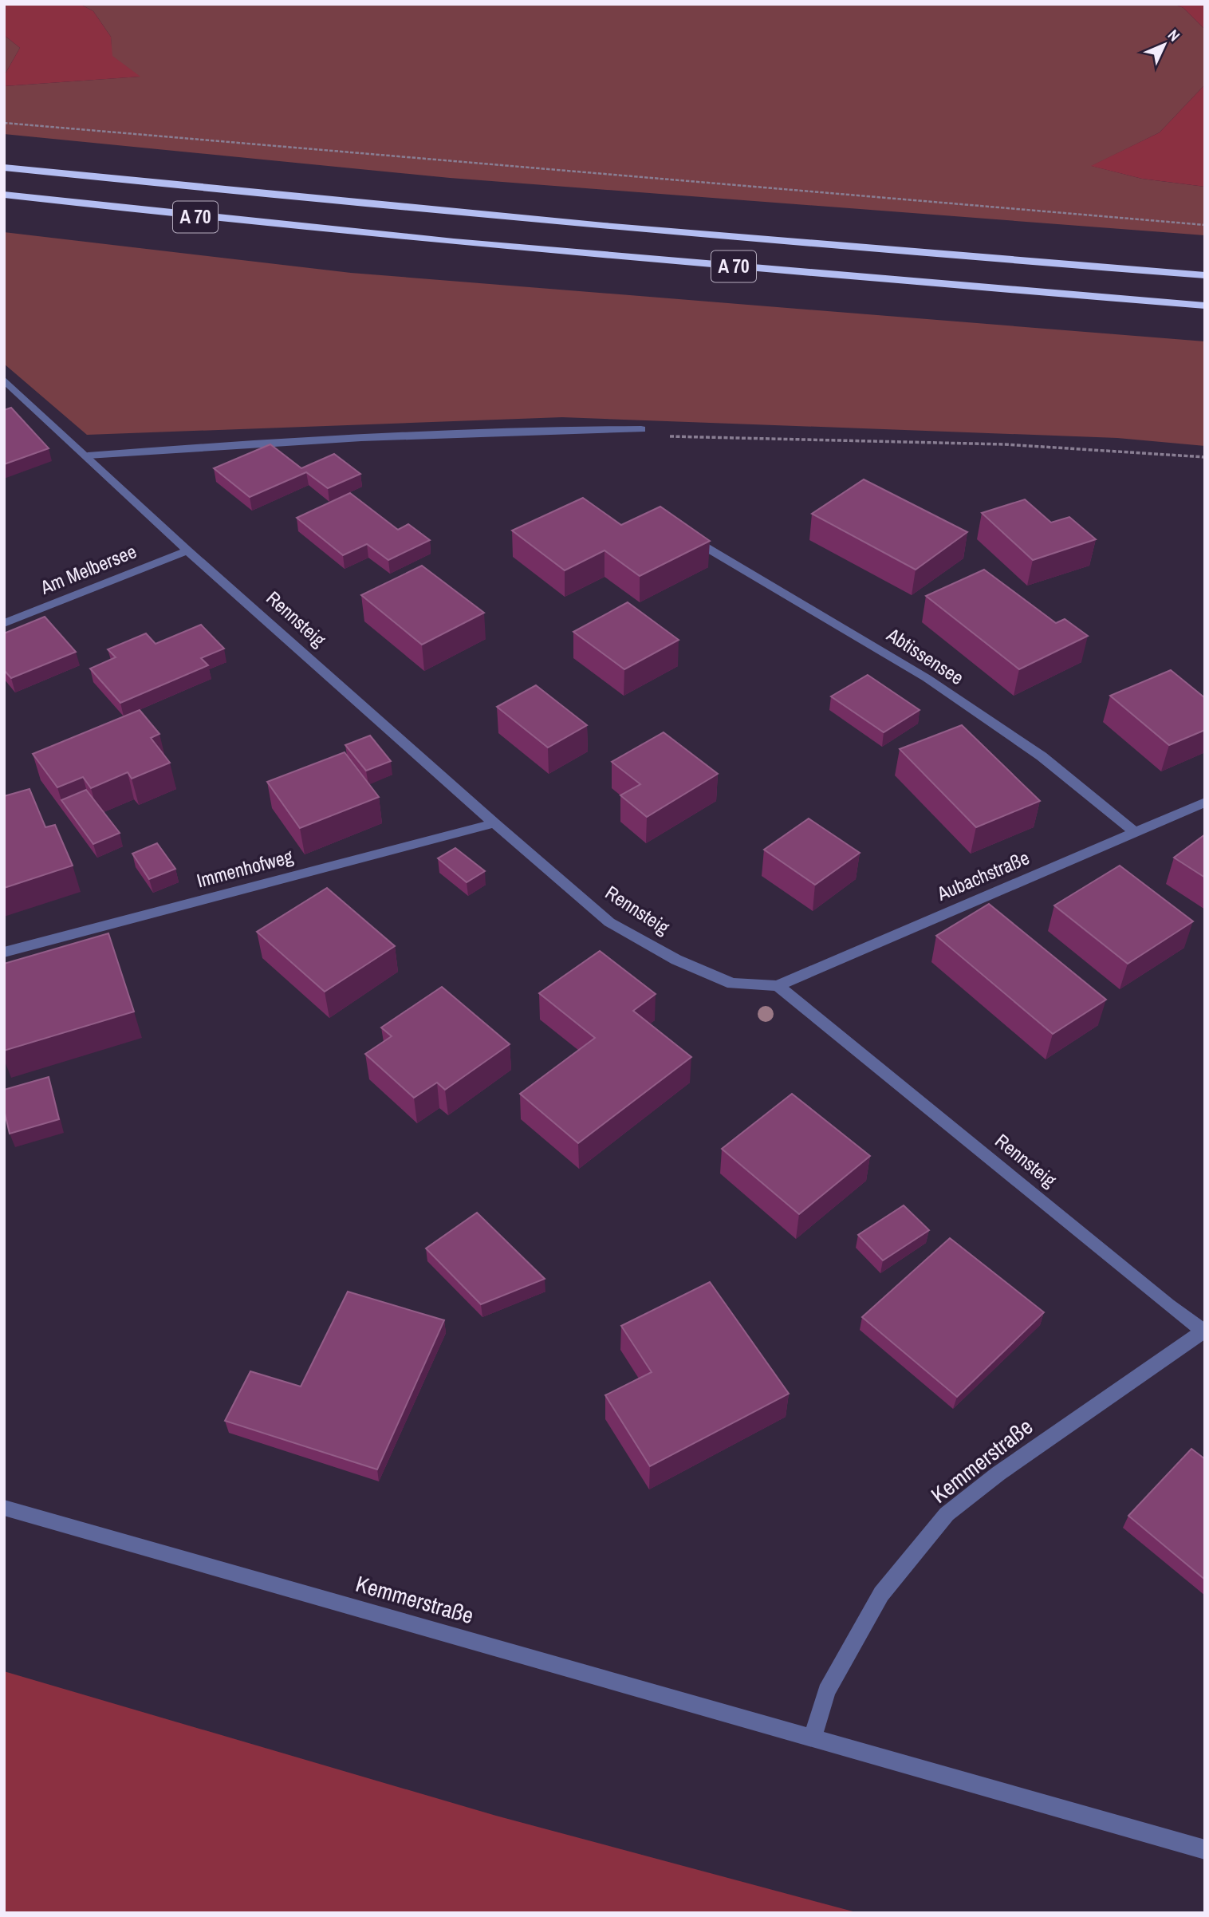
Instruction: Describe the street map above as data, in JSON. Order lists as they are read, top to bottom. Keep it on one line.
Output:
{"streets":{"highway":["A 70"],"street":["Am Melbersee","Rennsteig","Abtissensee","Immenhofweg","Aubachstraße","Kemmerstraße"]},"crossings":[["Am Melbersee","Rennsteig"],["Rennsteig","Immenhofweg"],["Rennsteig","Aubachstraße"],["Rennsteig","Kemmerstraße"],["Abtissensee","Aubachstraße"]],"north":"top right"}
